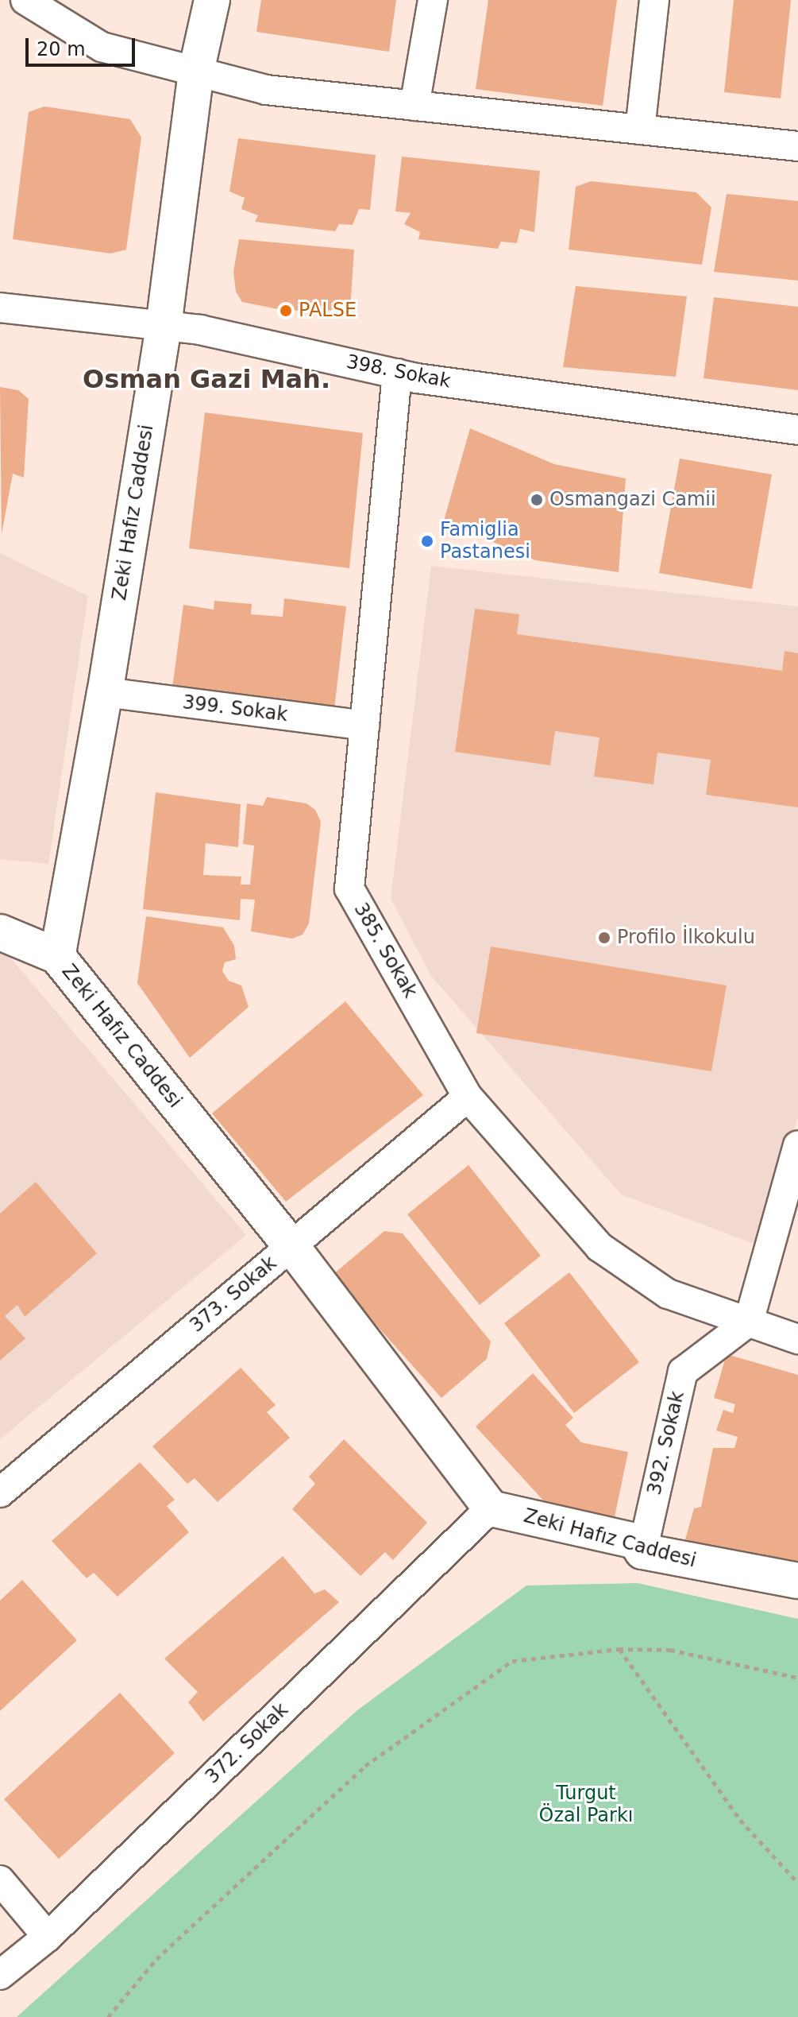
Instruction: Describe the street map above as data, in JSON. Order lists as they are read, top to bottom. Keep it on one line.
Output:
{"streets":{"street":["398. Sokak","Zeki Hafız Caddesi","399. Sokak","385. Sokak","373. Sokak","392. Sokak","372. Sokak"]},"crossings":[["398. Sokak","Zeki Hafız Caddesi"],["398. Sokak","385. Sokak"],["Zeki Hafız Caddesi","399. Sokak"],["Zeki Hafız Caddesi","373. Sokak"],["Zeki Hafız Caddesi","392. Sokak"],["Zeki Hafız Caddesi","372. Sokak"],["399. Sokak","385. Sokak"],["385. Sokak","373. Sokak"],["385. Sokak","392. Sokak"]],"districts":["Osman Gazi Mah."],"parks":["Turgut Özal Parkı"],"places":["PALSE","Osmangazi Camii","Famiglia Pastanesi","Profilo İlkokulu"],"scale_bar":"20 m"}
